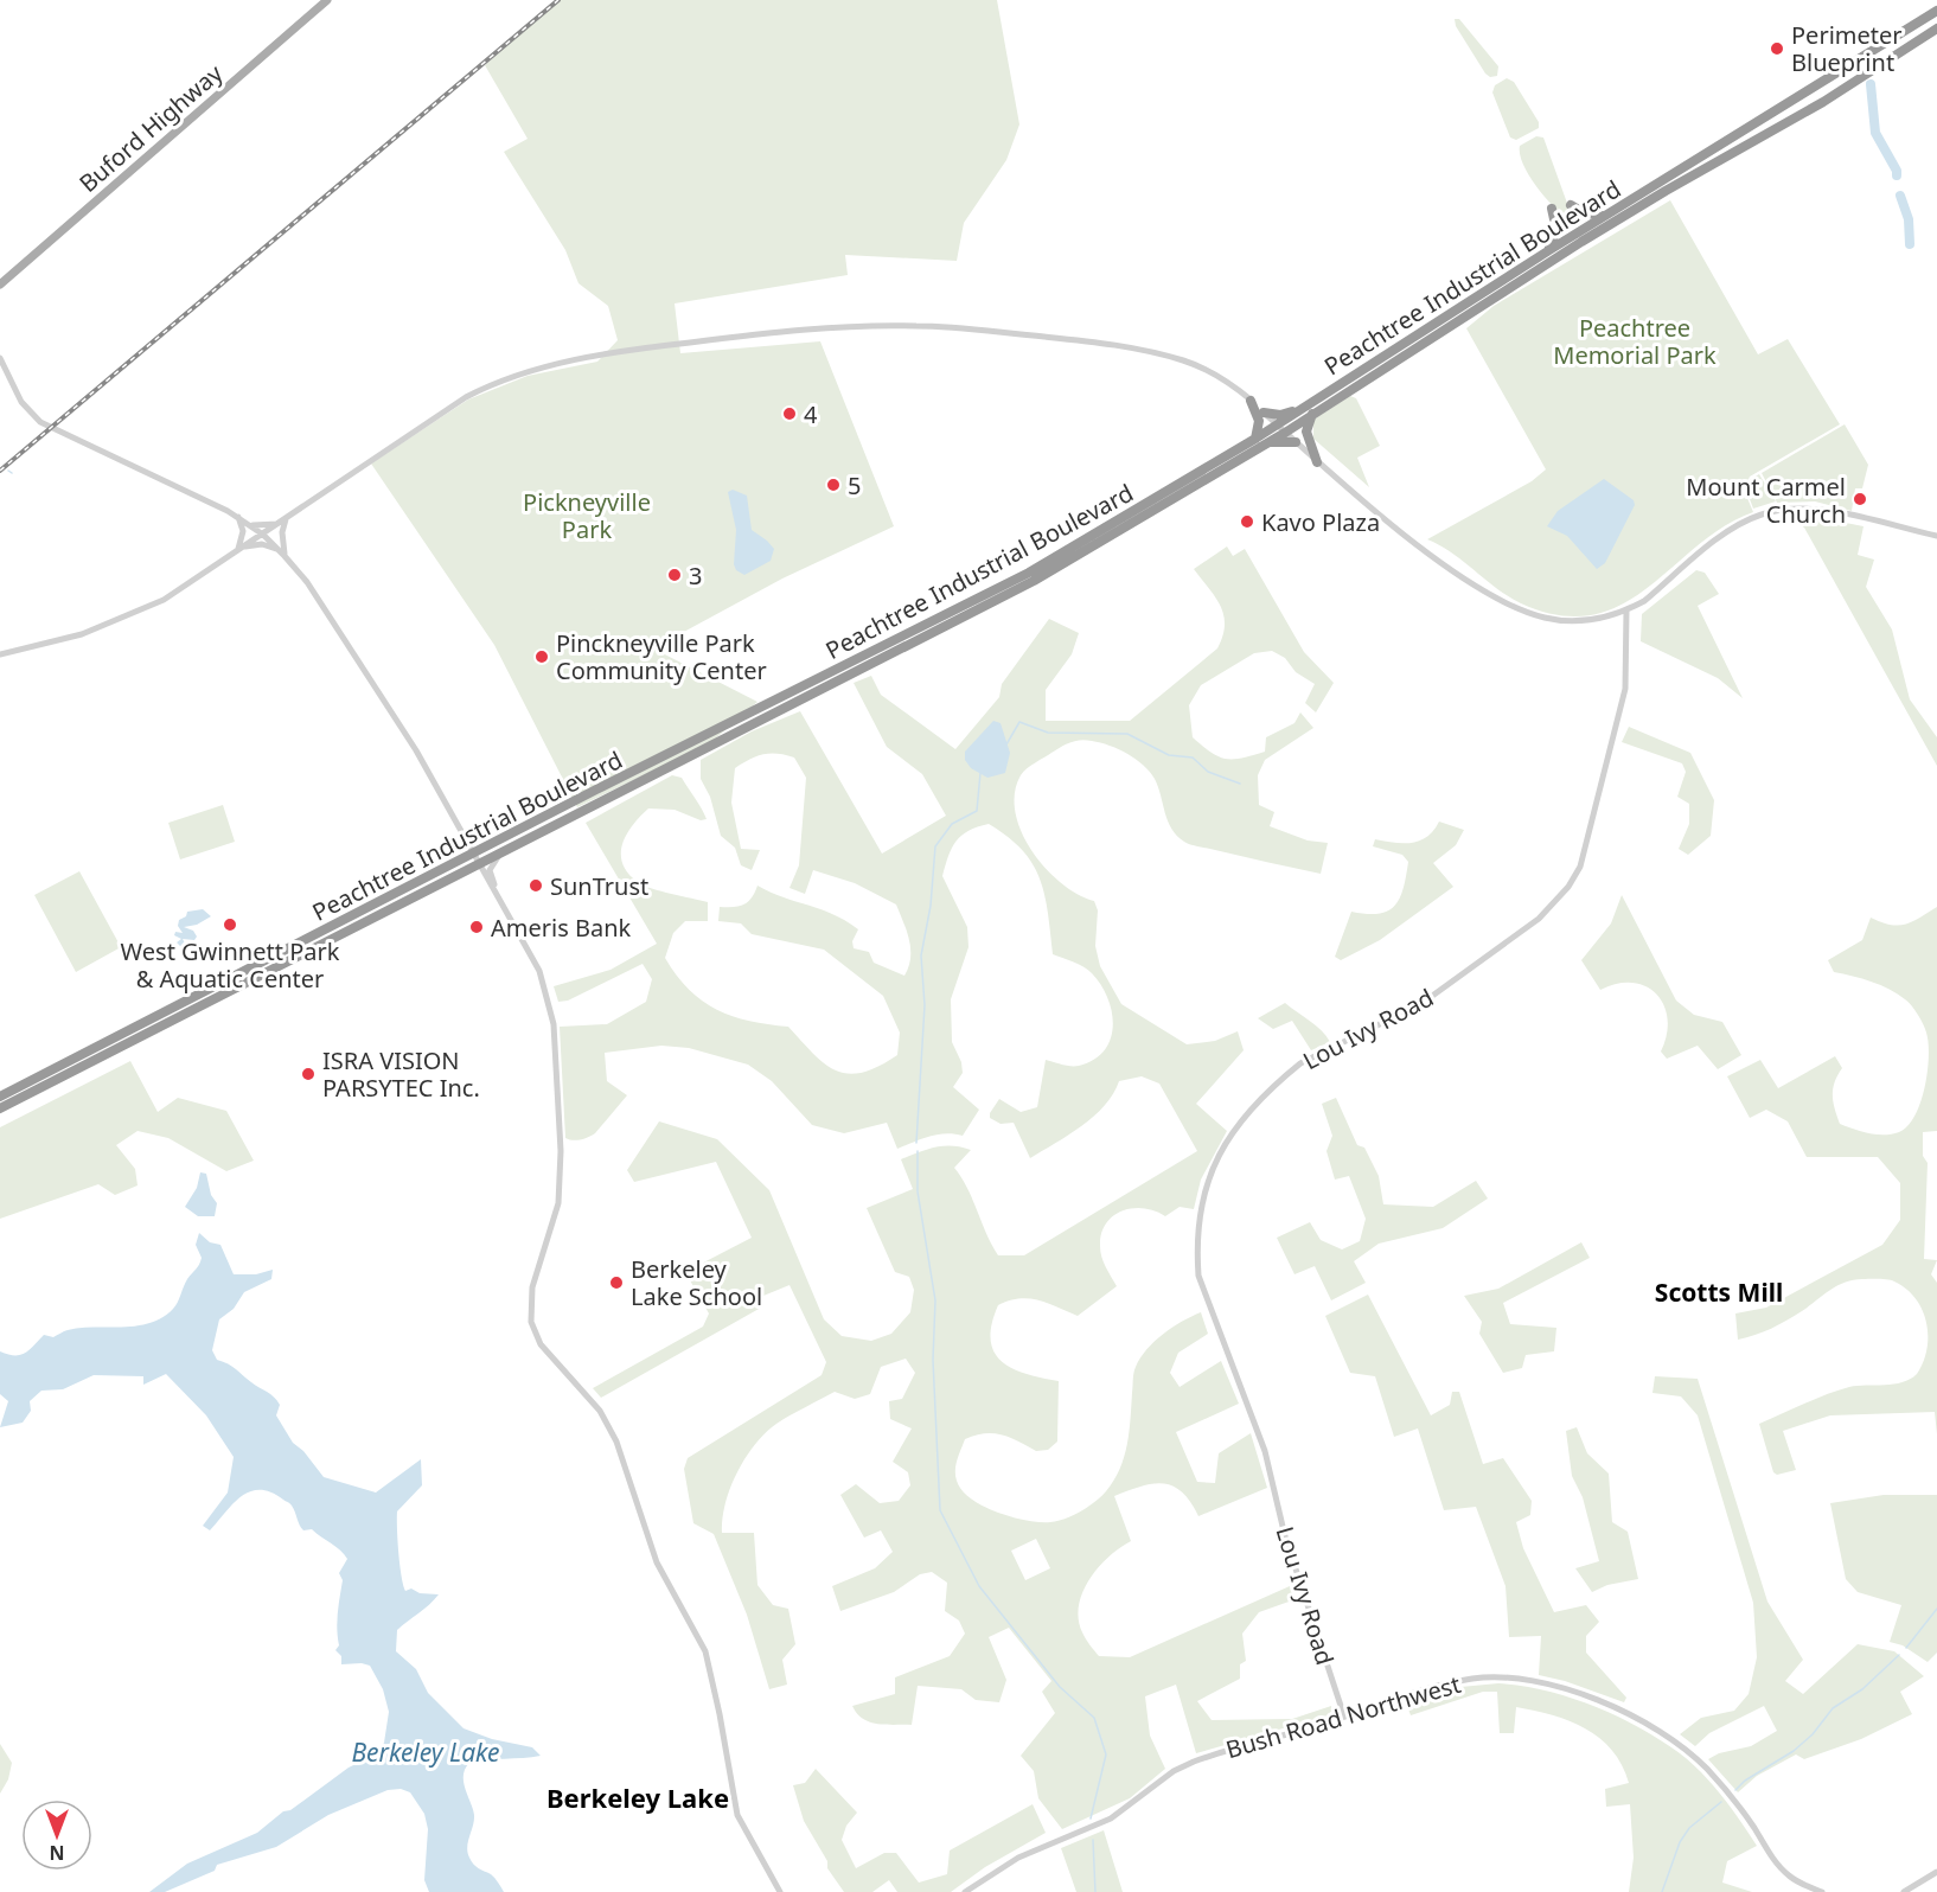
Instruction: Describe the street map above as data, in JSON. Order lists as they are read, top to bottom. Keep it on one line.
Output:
{"streets":{"highway":["Peachtree Industrial Boulevard"],"main road":["Buford Highway"],"street":["Lou Ivy Road","Bush Road Northwest"]},"crossings":[["Lou Ivy Road","Bush Road Northwest"]],"districts":["Scotts Mill","Berkeley Lake"],"water":["Berkeley Lake"],"parks":["Peachtree Memorial Park","Pickneyville Park"],"places":["Perimeter Blueprint","4","5","Mount Carmel Church","Kavo Plaza","3","Pinckneyville Park Community Center","SunTrust","West Gwinnett Park & Aquatic Center","Ameris Bank","ISRA VISION PARSYTEC Inc.","Berkeley Lake School"],"north":"bottom"}
